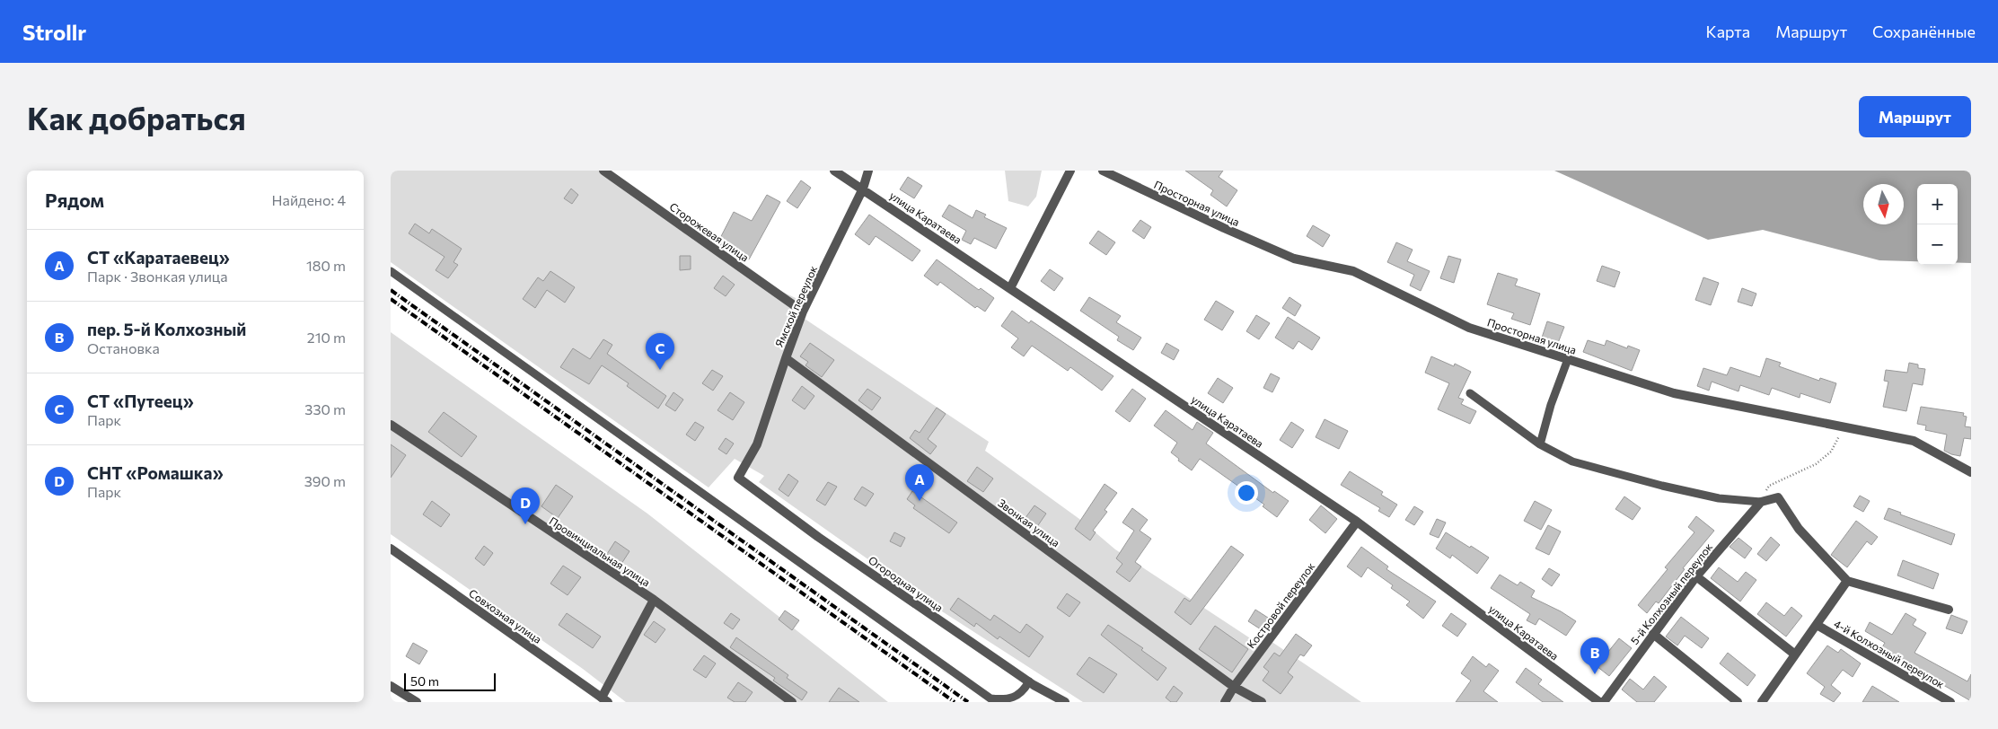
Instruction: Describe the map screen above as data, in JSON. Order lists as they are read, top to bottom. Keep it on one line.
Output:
{"streets":{"street":["Просторная улица","улица Каратаева","Сторожевая улица","Ямской переулок","Звонкая улица","Провинциальная улица","Огородная улица","5-й Колхозный переулок","Костровой переулок","Совхозная улица","4-й Колхозный переулок"]},"crossings":[["улица Каратаева","Ямской переулок"],["улица Каратаева","Костровой переулок"],["Сторожевая улица","Ямской переулок"],["Ямской переулок","Звонкая улица"],["Ямской переулок","Огородная улица"],["Звонкая улица","Костровой переулок"]],"scale_bar":"50 m","north":"bottom","page":{"header":"Strollr","nav":["Карта","Маршрут","Сохранённые"],"buttons":"Маршрут","title":"Как добраться","heading":["Рядом","Найдено: 4"],"map_buttons":["+","−"],"list":[{"mark":"A","name":"СТ «Каратаевец»","note":"Парк · Звонкая улица","value":"180 m"},{"mark":"B","name":"пер. 5-й Колхозный","note":"Остановка","value":"210 m"},{"mark":"C","name":"СТ «Путеец»","note":"Парк","value":"330 m"},{"mark":"D","name":"СНТ «Ромашка»","note":"Парк","value":"390 m"}],"pins":["C","A","D","B"],"scale":"50 m"}}
